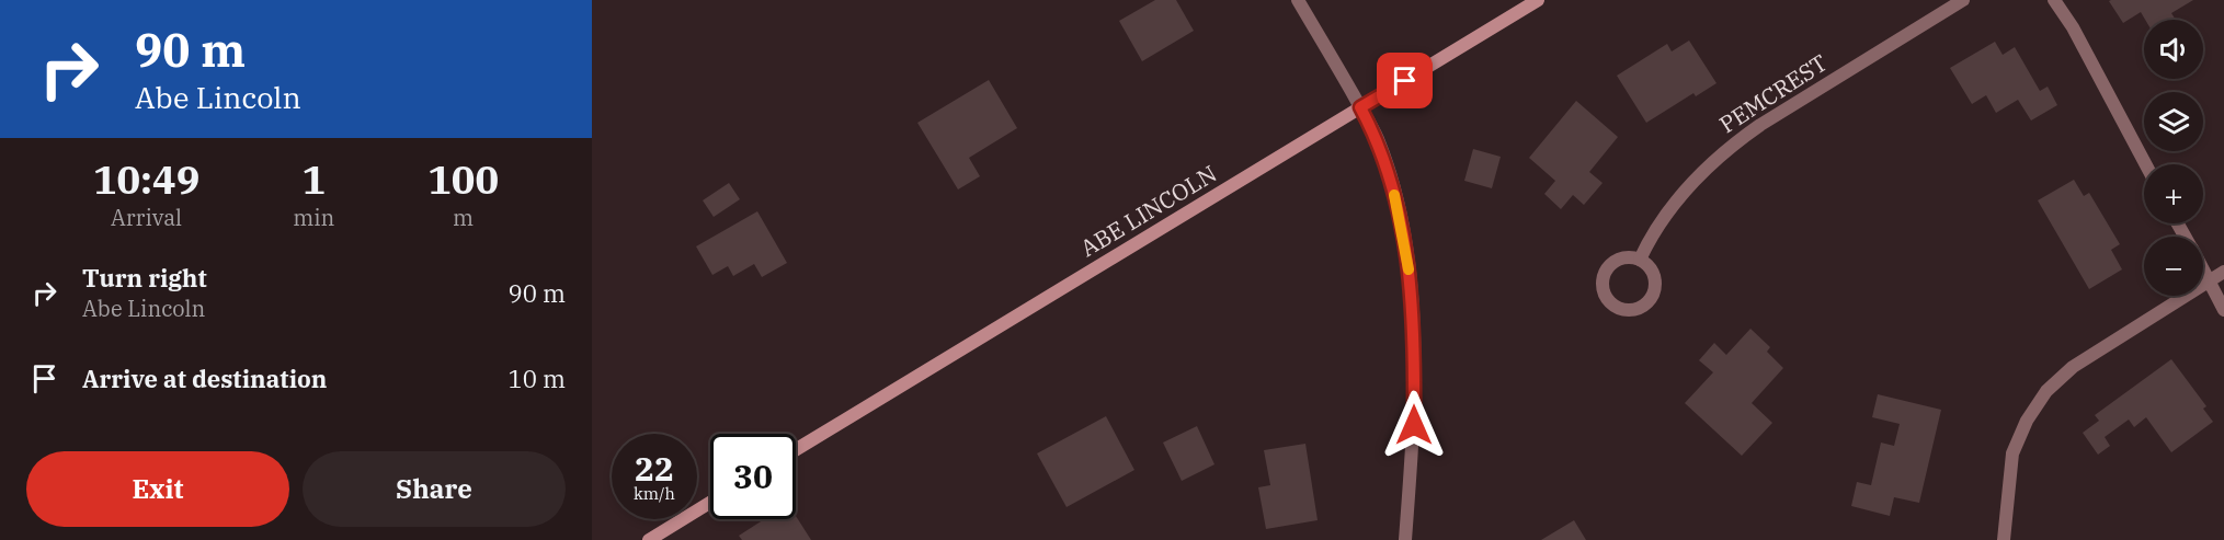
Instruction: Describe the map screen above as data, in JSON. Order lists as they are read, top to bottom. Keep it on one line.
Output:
{"streets":{"street":["PEMCREST","ABE LINCOLN"]},"page":{"turn":["90 m","Abe Lincoln"],"map_buttons":["+","−"],"eta":["10:49","Arrival","1","min","100","m"],"list":[{"name":"Turn right","note":"Abe Lincoln","value":"90 m"},{"name":"Arrive at destination","value":"10 m"}],"speed":"22 km/h","limit":"30","buttons":["Exit","Share"]}}
